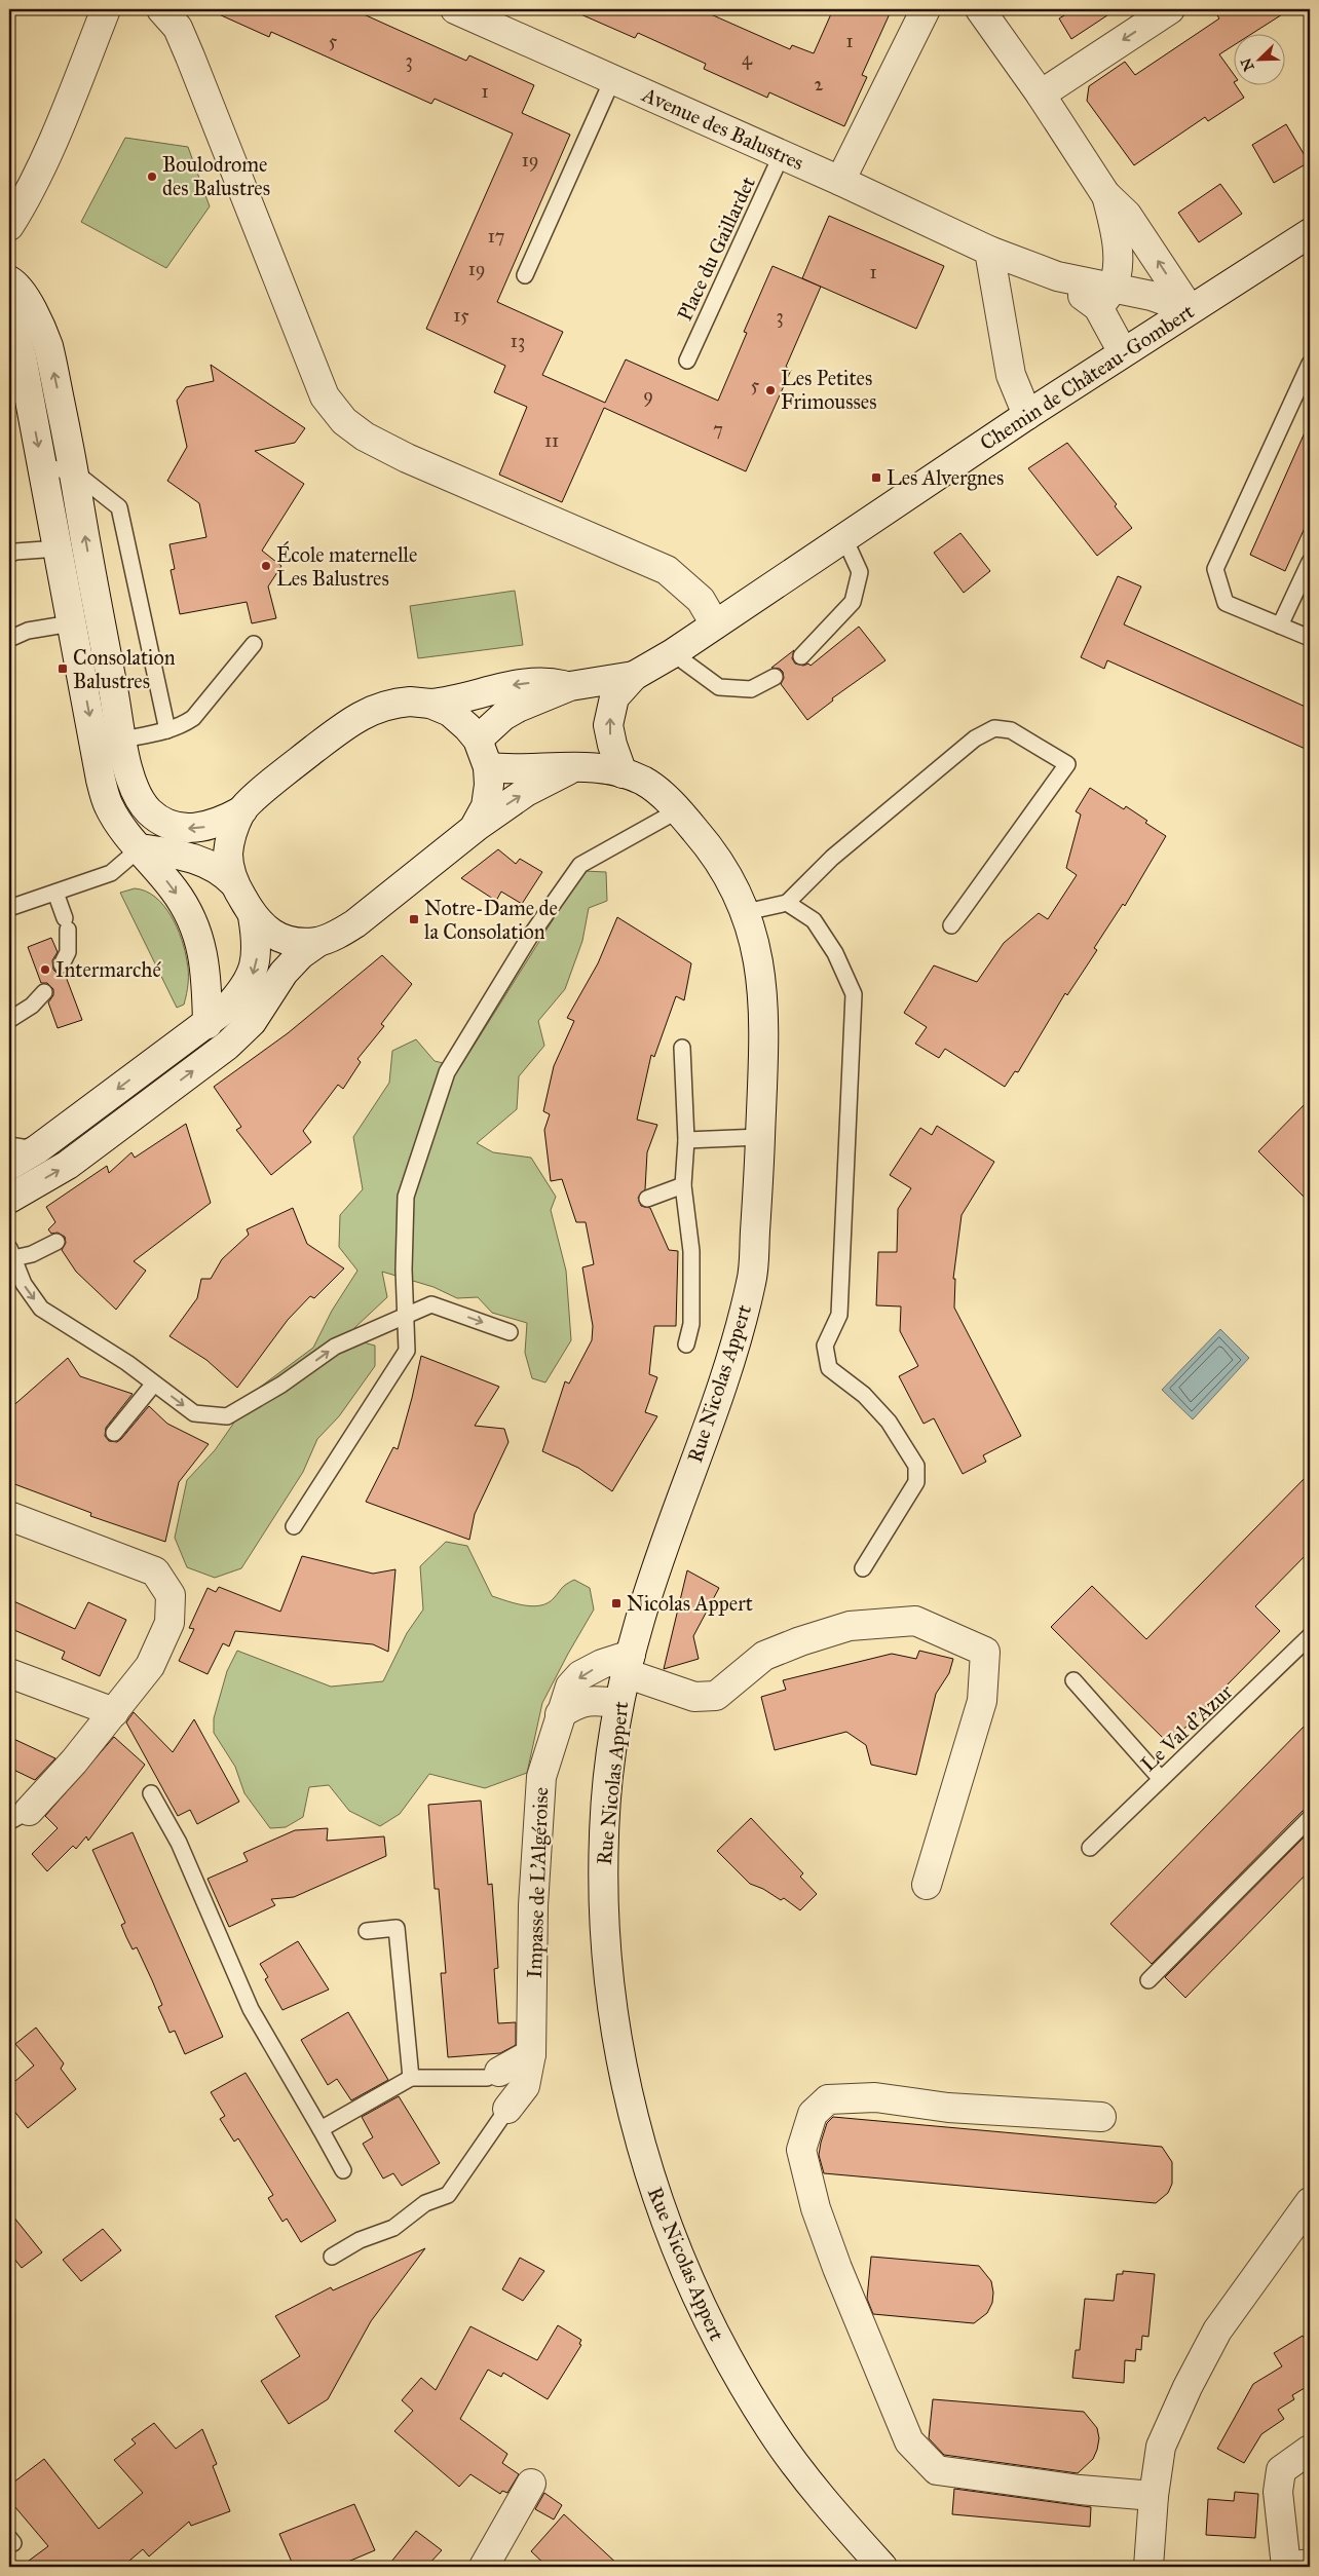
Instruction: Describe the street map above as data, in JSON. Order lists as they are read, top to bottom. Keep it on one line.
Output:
{"streets":{"street":["Avenue des Balustres","Chemin de Château-Gombert","Rue Nicolas Appert","Impasse de L'Algéroise"],"lane":["Place du Gaillardet","Le Val d'Azur"]},"crossings":[["Avenue des Balustres","Place du Gaillardet"],["Avenue des Balustres","Chemin de Château-Gombert"],["Chemin de Château-Gombert","Rue Nicolas Appert"],["Rue Nicolas Appert","Impasse de L'Algéroise"]],"places":{"other":["Boulodrome des Balustres","Les Petites Frimousses","École maternelle Les Balustres","Intermarché"],"transit":["Les Alvergnes","Consolation Balustres","Notre-Dame de la Consolation","Nicolas Appert"]},"house_numbers":["5","1","4","3","2","1","19","17","19","1","15","3","13","5","9","7","11"],"north":"bottom left"}
